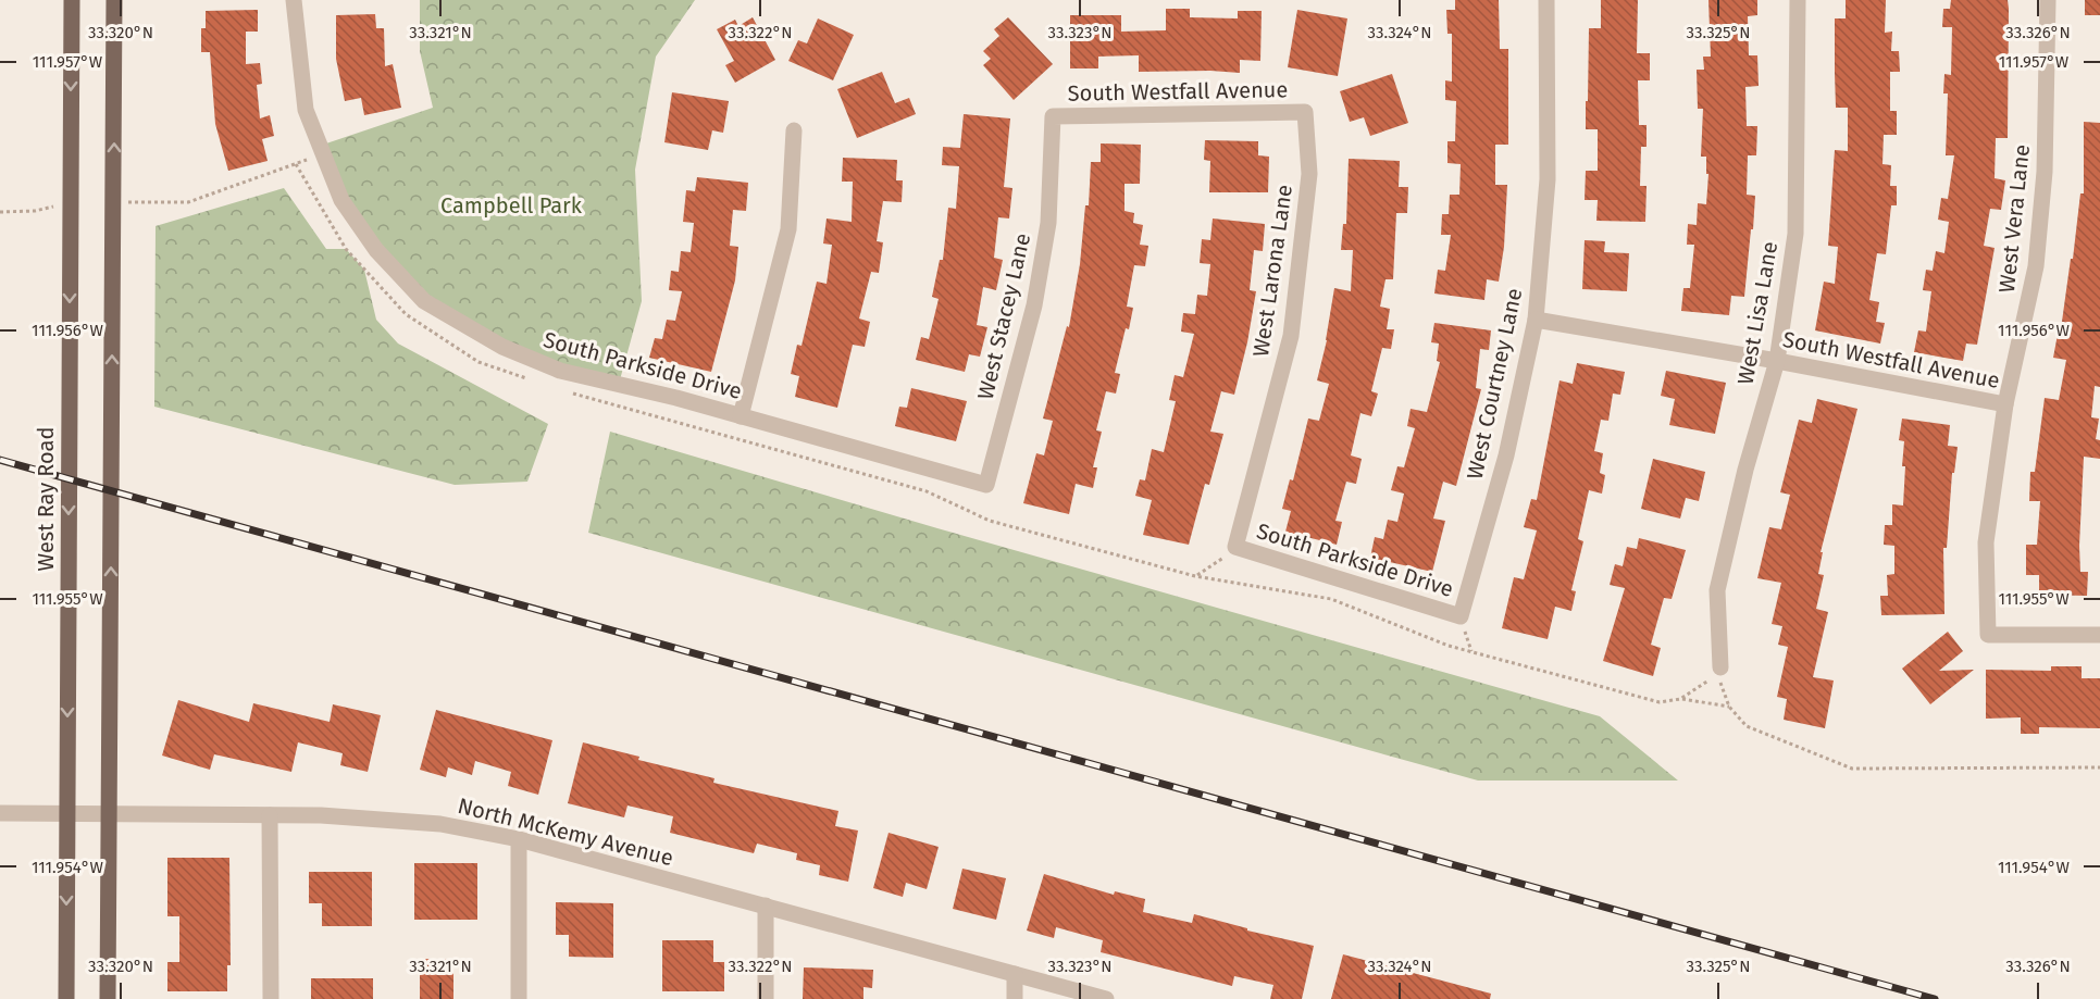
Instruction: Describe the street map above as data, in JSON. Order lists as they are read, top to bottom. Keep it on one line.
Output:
{"streets":{"main road":["West Ray Road"],"street":["South Westfall Avenue","West Vera Lane","West Larona Lane","West Lisa Lane","West Stacey Lane","South Parkside Drive","West Courtney Lane","North McKemy Avenue"]},"crossings":[["South Westfall Avenue","West Vera Lane"],["South Westfall Avenue","West Larona Lane"],["South Westfall Avenue","West Lisa Lane"],["South Westfall Avenue","West Stacey Lane"],["South Westfall Avenue","West Courtney Lane"],["West Larona Lane","South Parkside Drive"],["West Stacey Lane","South Parkside Drive"],["South Parkside Drive","West Courtney Lane"],["West Ray Road","North McKemy Avenue"]],"parks":["Campbell Park"],"coordinates":["33.320°N","33.321°N","33.322°N","33.323°N","33.324°N","33.325°N","33.326°N","111.957°W","111.956°W","111.955°W","111.954°W"]}
